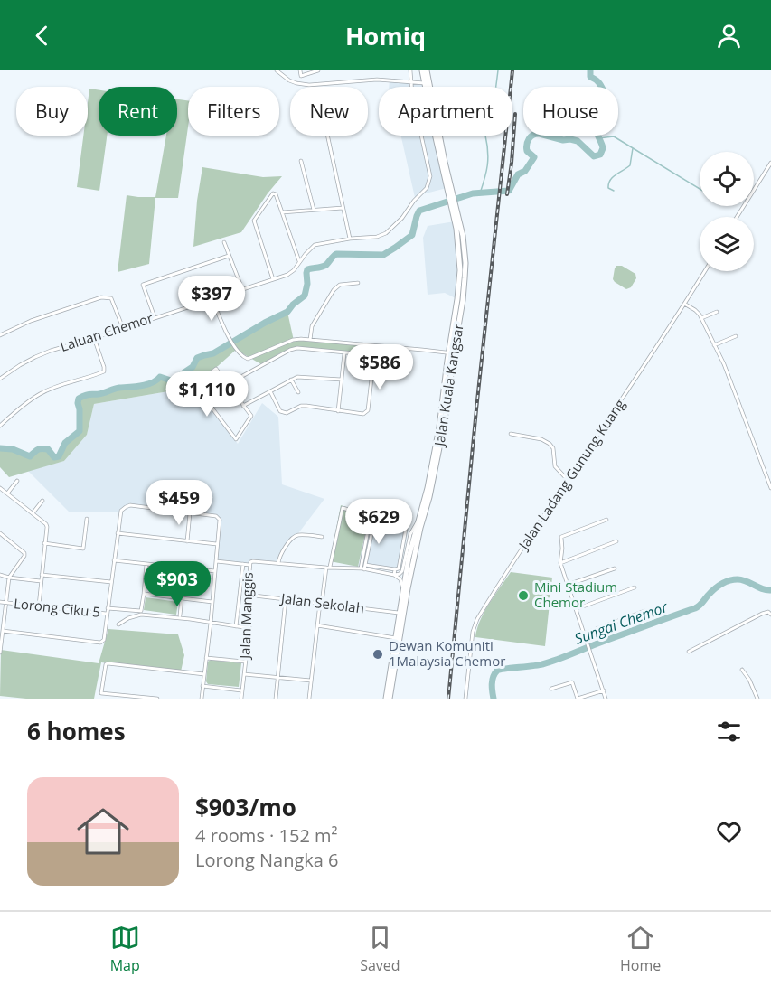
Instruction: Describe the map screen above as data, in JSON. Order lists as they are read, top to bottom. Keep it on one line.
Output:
{"streets":{"highway":["Jalan Kuala Kangsar"],"street":["Laluan Chemor","Jalan Ladang Gunung Kuang","Jalan Sekolah","Lorong Ciku 5","Jalan Manggis"]},"crossings":[["Jalan Kuala Kangsar","Jalan Sekolah"],["Jalan Sekolah","Jalan Manggis"]],"water":["Sungai Chemor"],"places":["Mini Stadium Chemor","Dewan Komuniti 1Malaysia Chemor"],"page":{"header":"Homiq","chip":["Buy","Rent","Filters","New","Apartment","House"],"price":["$397","$586","$1,110","$459","$629","$903"],"heading":"6 homes","list":[{"name":"$903/mo","note":"4 rooms · 152 m² · Lorong Nangka 6"}],"tabs":["Map","Saved","Home"]}}
